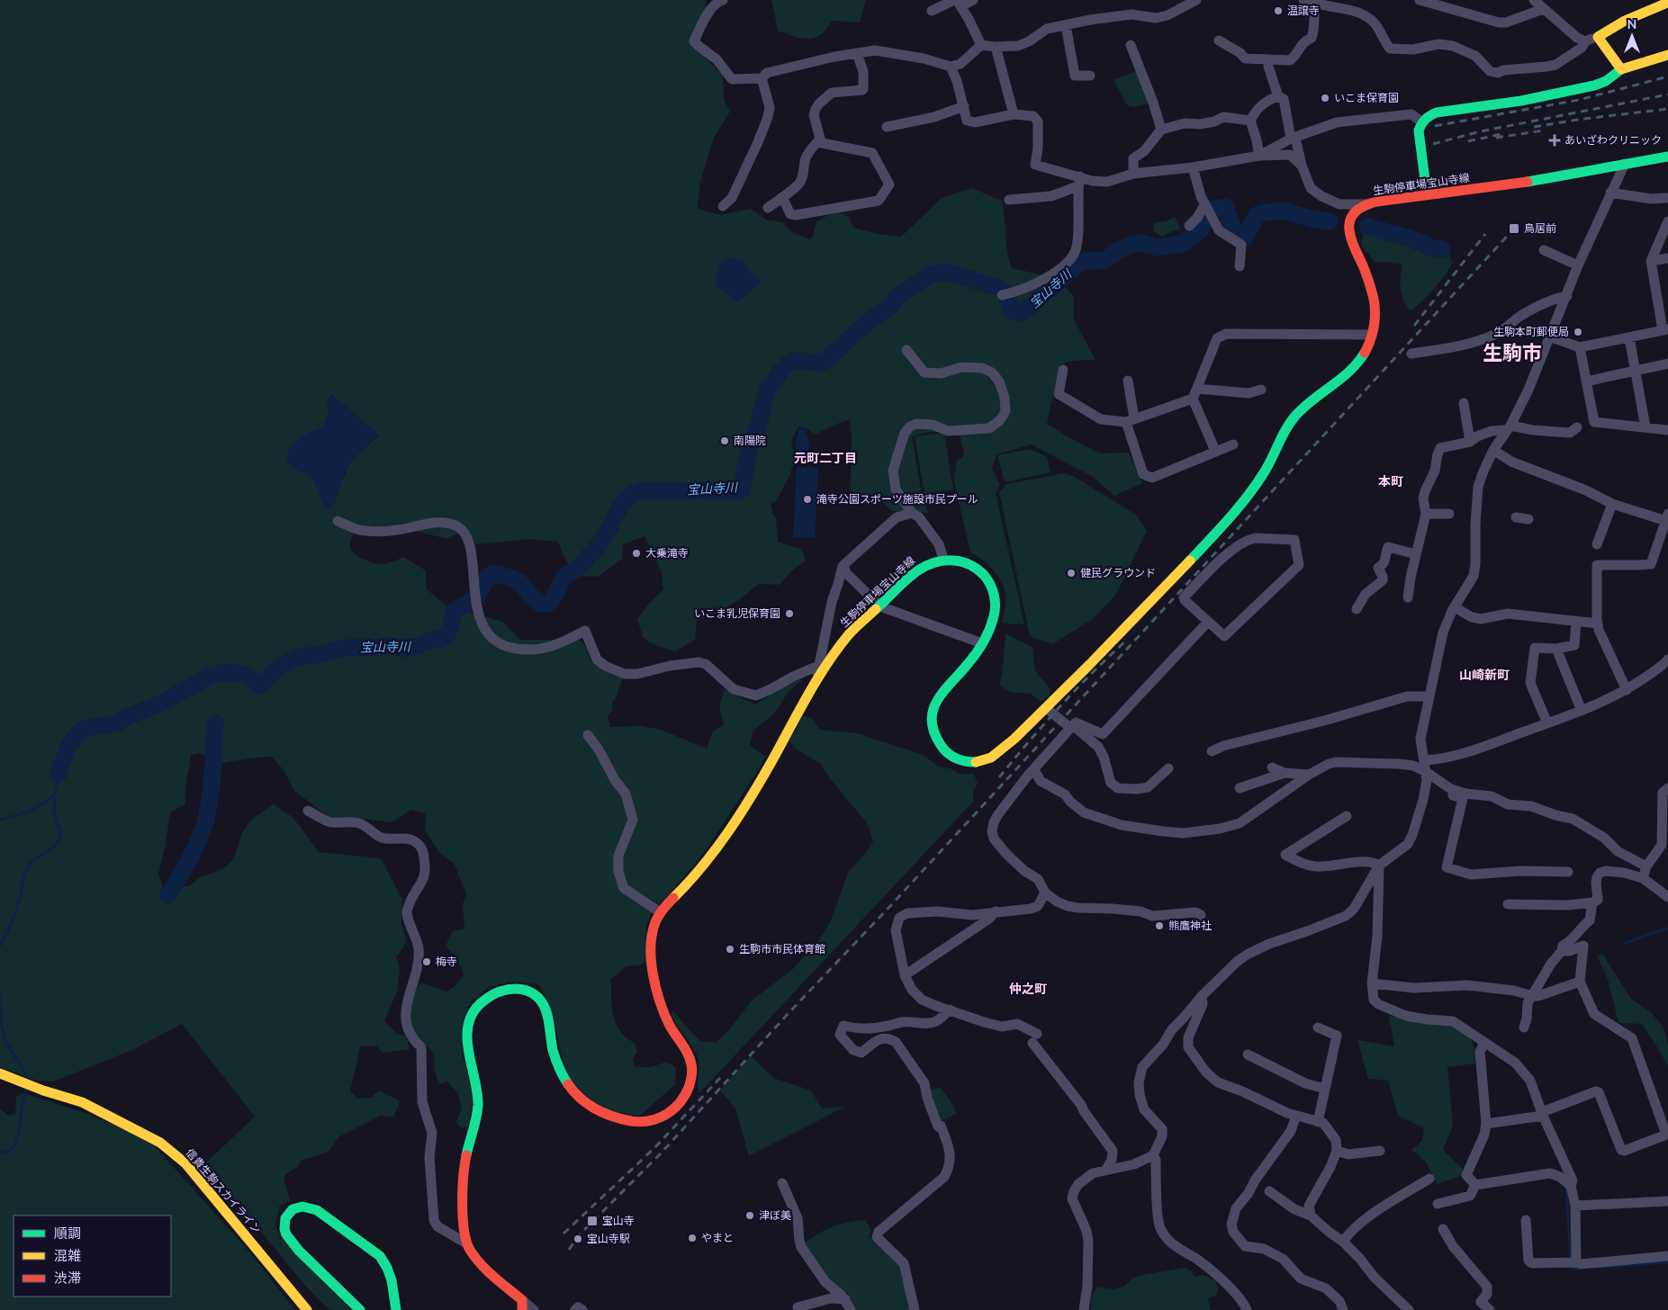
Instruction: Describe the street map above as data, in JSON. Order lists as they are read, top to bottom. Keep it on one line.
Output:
{"streets":{"main road":["生駒停車場宝山寺線","信貴生駒スカイライン"]},"districts":["生駒市","元町二丁目","本町","山崎新町","仲之町"],"water":["宝山寺川"],"places":{"other":["温譲寺","いこま保育園","生駒本町郵便局","南陽院","滝寺公園スポーツ施設市民プール","大乗滝寺","健民グラウンド","いこま乳児保育園","熊鷹神社","生駒市市民体育館","梅寺","津ぼ美","やまと","宝山寺駅"],"health":["あいざわクリニック"],"transit":["鳥居前","宝山寺"]},"legend":["順調","混雑","渋滞"],"north":"top"}
